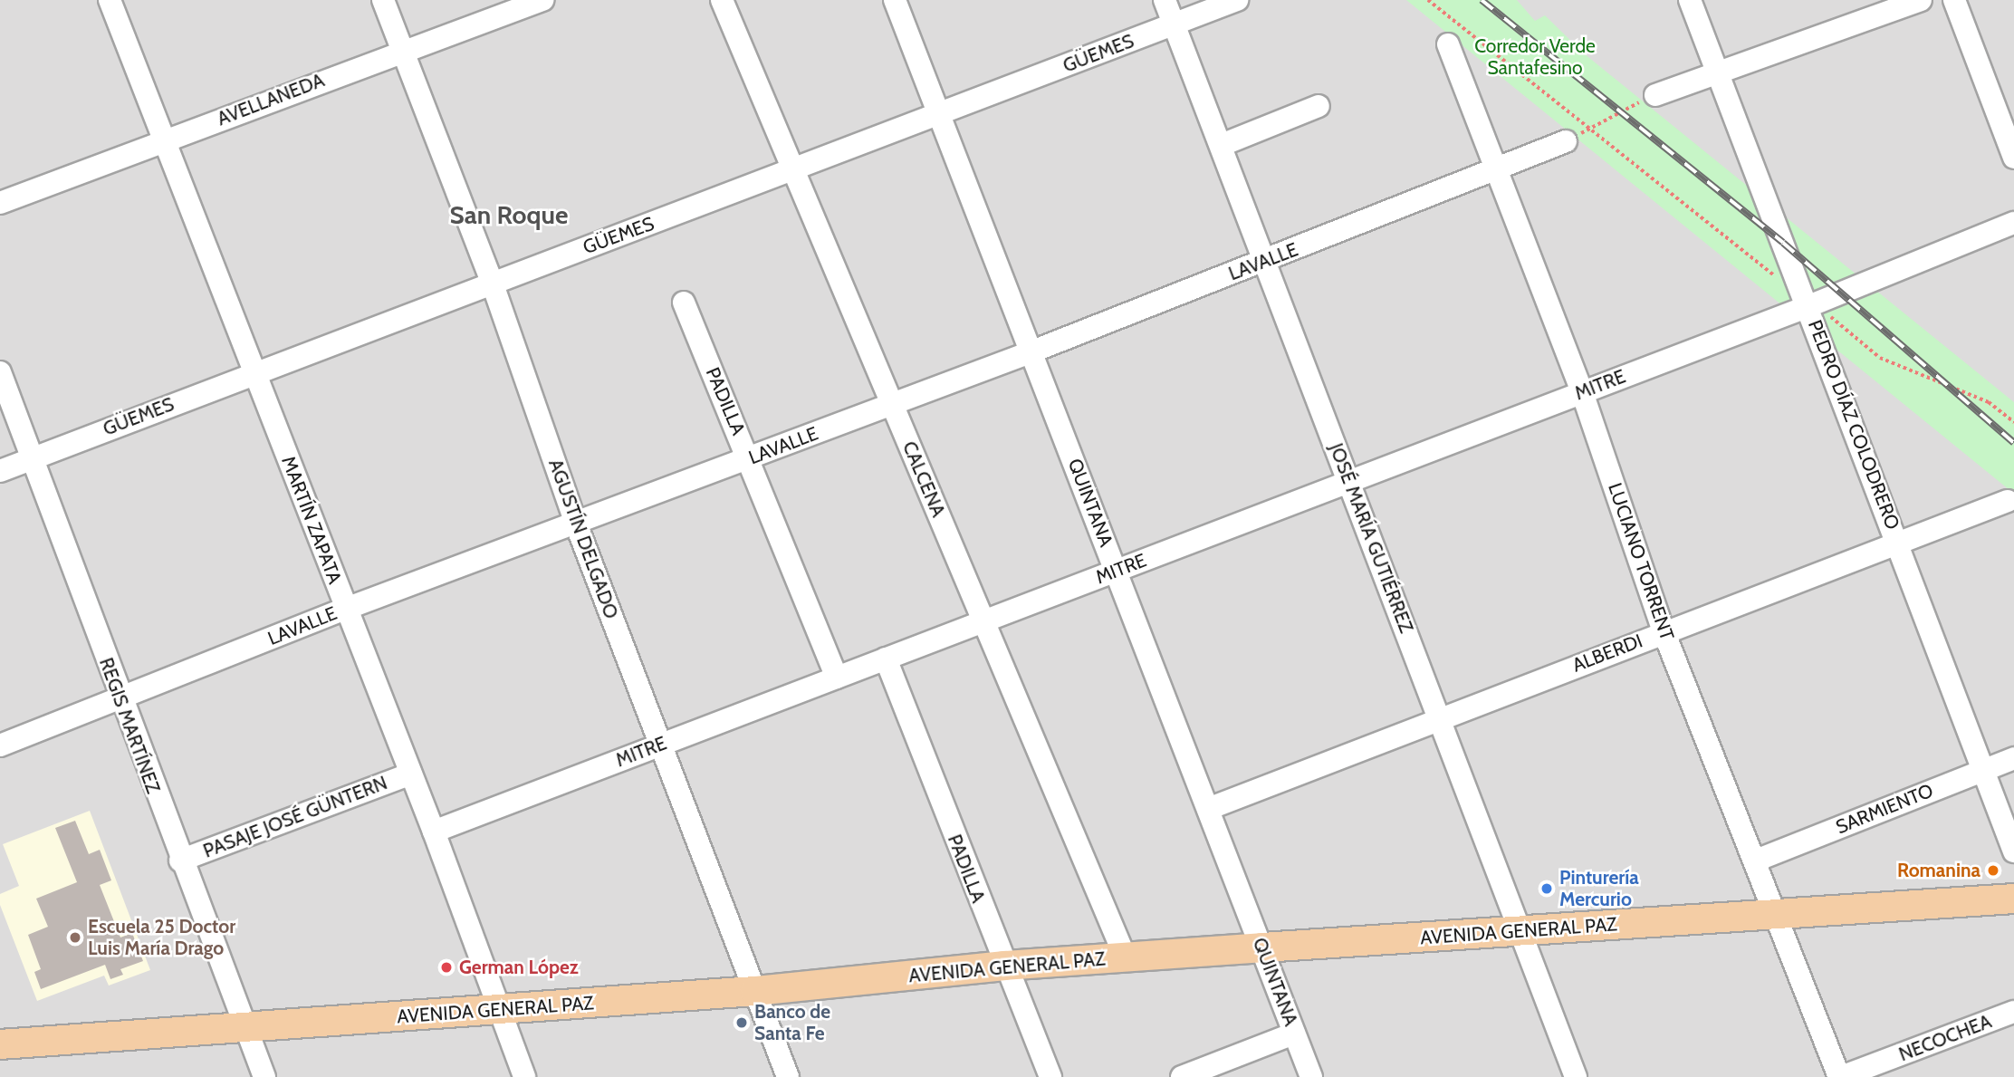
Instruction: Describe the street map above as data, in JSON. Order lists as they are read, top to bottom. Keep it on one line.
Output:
{"streets":{"main road":["AVENIDA GENERAL PAZ"],"street":["GÜEMES","AVELLANEDA","LAVALLE","MITRE","PADILLA","PEDRO DÍAZ COLODRERO","CALCENA","QUINTANA","MARTÍN ZAPATA","JOSÉ MARÍA GUTIÉRREZ","AGUSTÍN DELGADO","LUCIANO TORRENT","ALBERDI","REGIS MARTÍNEZ","SARMIENTO","PASAJE JOSÉ GÜNTERN","NECOCHEA"]},"crossings":[["GÜEMES","CALCENA"],["GÜEMES","QUINTANA"],["GÜEMES","MARTÍN ZAPATA"],["GÜEMES","JOSÉ MARÍA GUTIÉRREZ"],["GÜEMES","AGUSTÍN DELGADO"],["GÜEMES","REGIS MARTÍNEZ"],["AVELLANEDA","MARTÍN ZAPATA"],["AVELLANEDA","AGUSTÍN DELGADO"],["LAVALLE","PADILLA"],["LAVALLE","CALCENA"],["LAVALLE","QUINTANA"],["LAVALLE","MARTÍN ZAPATA"],["LAVALLE","JOSÉ MARÍA GUTIÉRREZ"],["LAVALLE","AGUSTÍN DELGADO"],["LAVALLE","LUCIANO TORRENT"],["LAVALLE","REGIS MARTÍNEZ"],["MITRE","PADILLA"],["MITRE","PEDRO DÍAZ COLODRERO"],["MITRE","CALCENA"],["MITRE","QUINTANA"],["MITRE","MARTÍN ZAPATA"],["MITRE","JOSÉ MARÍA GUTIÉRREZ"],["MITRE","AGUSTÍN DELGADO"],["MITRE","LUCIANO TORRENT"],["PADILLA","AVENIDA GENERAL PAZ"],["PEDRO DÍAZ COLODRERO","ALBERDI"],["PEDRO DÍAZ COLODRERO","SARMIENTO"],["CALCENA","AVENIDA GENERAL PAZ"],["QUINTANA","ALBERDI"],["QUINTANA","AVENIDA GENERAL PAZ"],["MARTÍN ZAPATA","PASAJE JOSÉ GÜNTERN"],["MARTÍN ZAPATA","AVENIDA GENERAL PAZ"],["JOSÉ MARÍA GUTIÉRREZ","ALBERDI"],["JOSÉ MARÍA GUTIÉRREZ","AVENIDA GENERAL PAZ"],["AGUSTÍN DELGADO","AVENIDA GENERAL PAZ"],["LUCIANO TORRENT","ALBERDI"],["LUCIANO TORRENT","SARMIENTO"],["LUCIANO TORRENT","AVENIDA GENERAL PAZ"],["LUCIANO TORRENT","NECOCHEA"],["REGIS MARTÍNEZ","PASAJE JOSÉ GÜNTERN"],["REGIS MARTÍNEZ","AVENIDA GENERAL PAZ"]],"districts":["San Roque"],"parks":["Corredor Verde Santafesino"],"places":["Romanina","Pinturería Mercurio","Escuela 25 Doctor Luis María Drago","German López","Banco de Santa Fe"]}
